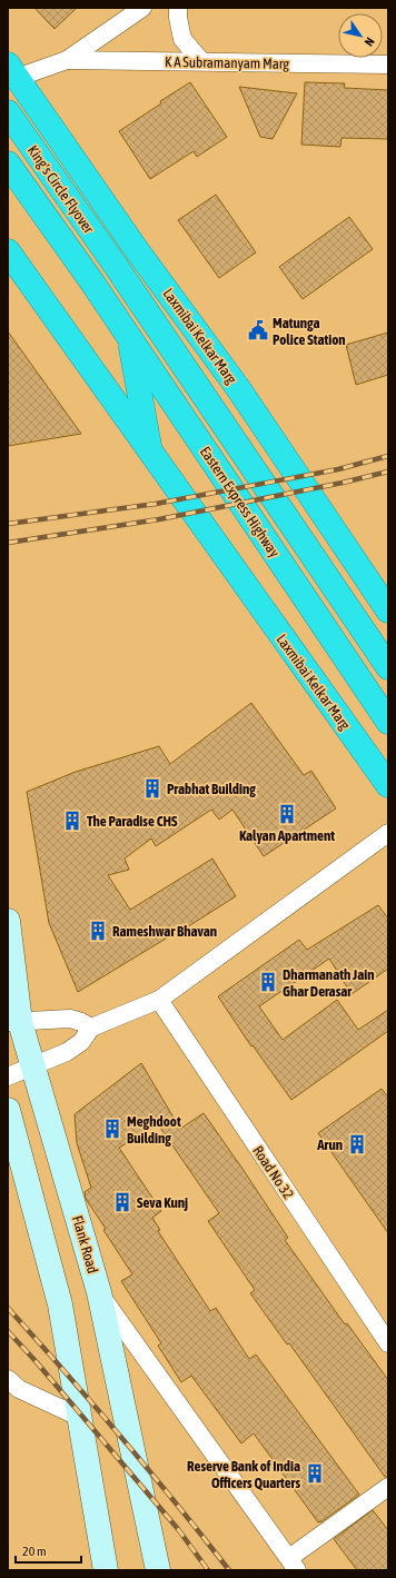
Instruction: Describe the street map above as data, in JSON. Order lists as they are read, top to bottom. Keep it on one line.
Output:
{"streets":{"highway":["King's Circle Flyover","Laxmibai Kelkar Marg","Eastern Express Highway"],"street":["K A Subramanyam Marg","Road No 32","Flank Road"]},"crossings":[["King's Circle Flyover","Eastern Express Highway"]],"places":{"public building":["Matunga Police Station"],"building":["Prabhat Building","Kalyan Apartment","The Paradise CHS","Rameshwar Bhavan","Dharmanath Jain Ghar Derasar","Meghdoot Building","Arun","Seva Kunj","Reserve Bank of India Officers Quarters"]},"scale_bar":"20 m","north":"bottom right"}
